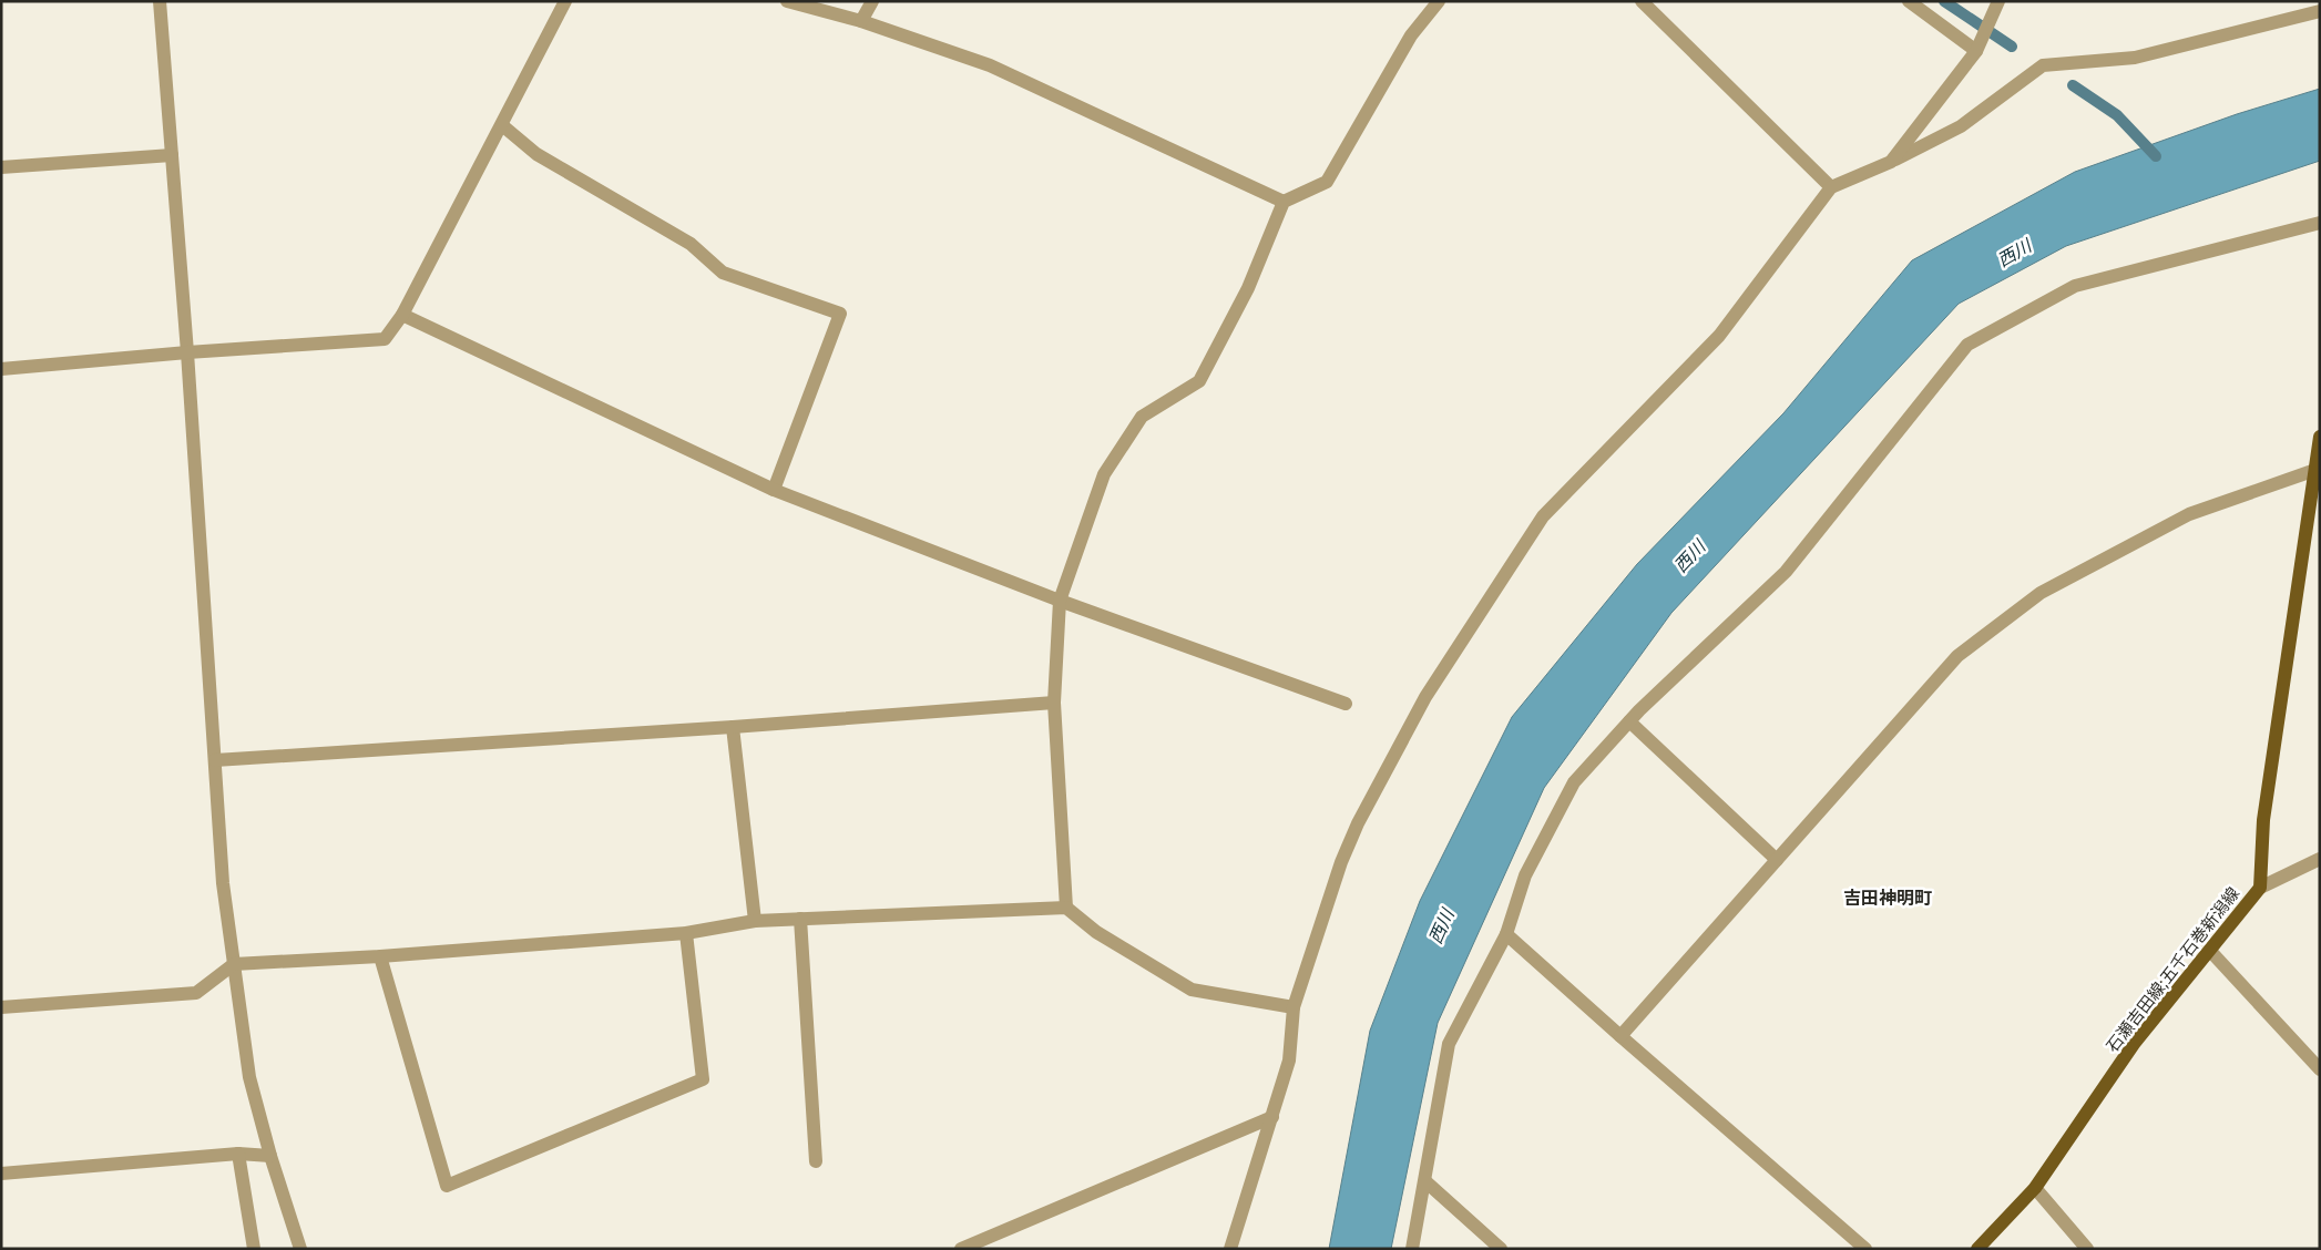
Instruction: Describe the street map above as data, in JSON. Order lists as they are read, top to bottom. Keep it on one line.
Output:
{"streets":{"main road":["石瀬吉田線;五千石巻新潟線"]},"districts":["吉田神明町"],"water":["西川"]}
